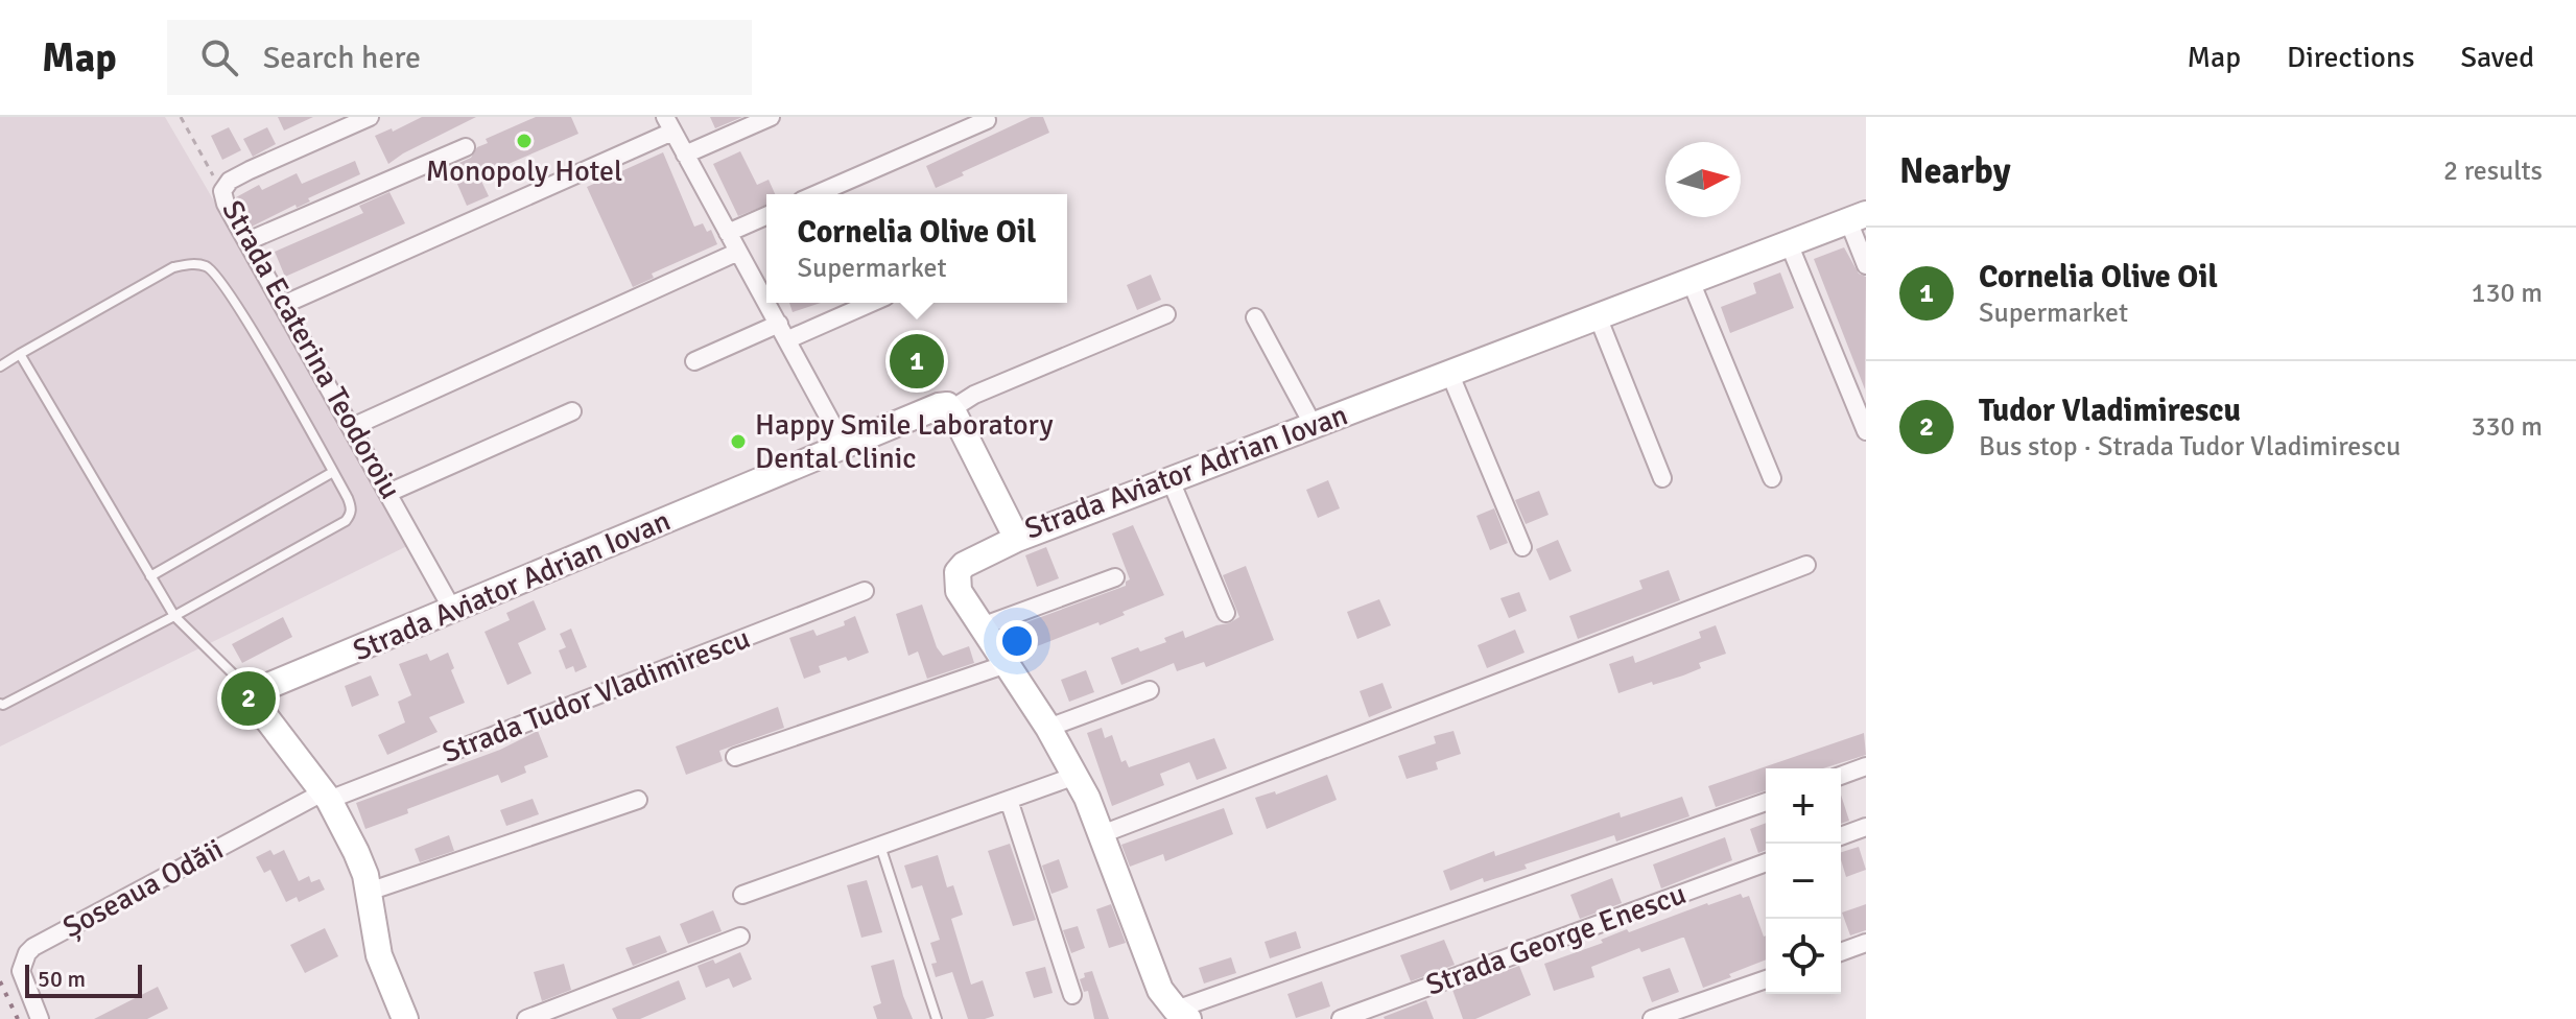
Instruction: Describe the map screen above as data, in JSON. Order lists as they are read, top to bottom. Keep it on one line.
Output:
{"streets":{"street":["Strada Ecaterina Teodoroiu","Strada Aviator Adrian Iovan","Strada Tudor Vladimirescu","Șoseaua Odăii","Strada George Enescu"]},"crossings":[["Strada Ecaterina Teodoroiu","Strada Aviator Adrian Iovan"],["Strada Tudor Vladimirescu","Șoseaua Odăii"]],"places":["Monopoly Hotel","Happy Smile Laboratory Dental Clinic"],"scale_bar":"50 m","north":"right","page":{"header":"Map","search":"Search here","nav":["Map","Directions","Saved"],"heading":["Nearby","2 results"],"popup":["Cornelia Olive Oil","Supermarket"],"list":[{"mark":"1","name":"Cornelia Olive Oil","note":"Supermarket","value":"130 m"},{"mark":"2","name":"Tudor Vladimirescu","note":"Bus stop · Strada Tudor Vladimirescu","value":"330 m"}],"pins":["1","2"],"map_buttons":["+","−"],"scale":"50 m"}}
